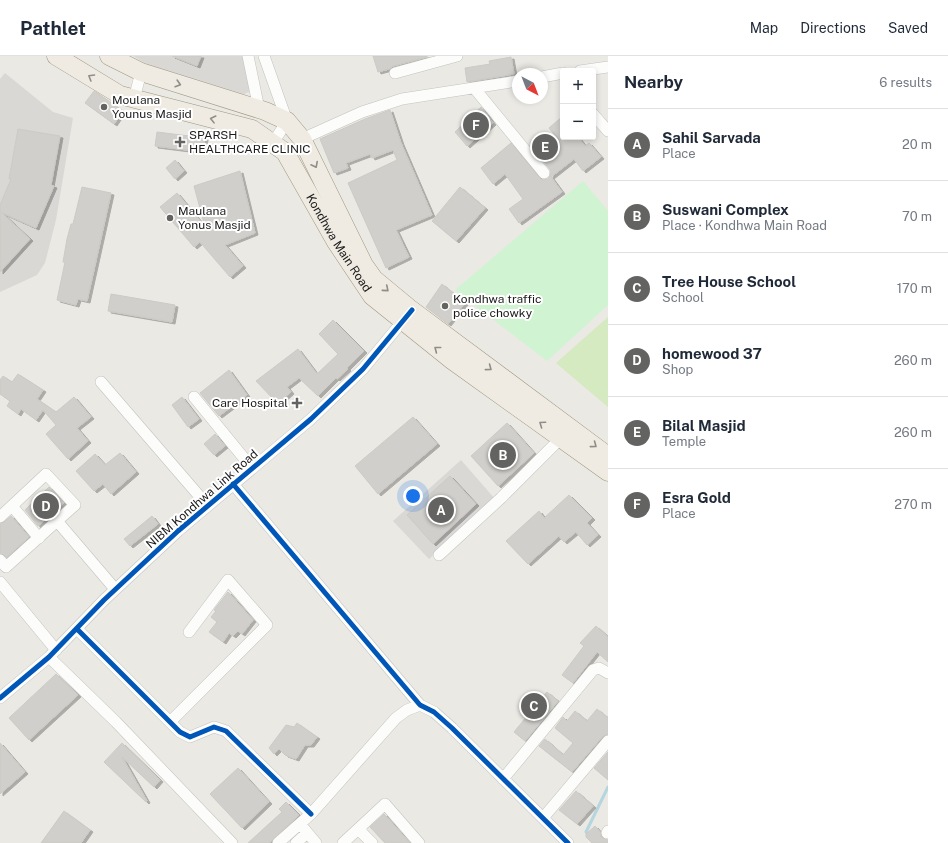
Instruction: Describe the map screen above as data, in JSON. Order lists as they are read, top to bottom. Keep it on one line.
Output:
{"streets":{"main road":["Kondhwa Main Road"],"street":["NIBM Kondhwa Link Road"]},"crossings":[["Kondhwa Main Road","NIBM Kondhwa Link Road"]],"places":{"other":["Moulana Younus Masjid","Maulana Yonus Masjid","Kondhwa traffic police chowky"],"health":["SPARSH HEALTHCARE CLINIC","Care Hospital"]},"north":"bottom right","page":{"header":"Pathlet","nav":["Map","Directions","Saved"],"heading":["Nearby","6 results"],"map_buttons":["+","−"],"list":[{"mark":"A","name":"Sahil Sarvada","note":"Place","value":"20 m"},{"mark":"B","name":"Suswani Complex","note":"Place · Kondhwa Main Road","value":"70 m"},{"mark":"C","name":"Tree House School","note":"School","value":"170 m"},{"mark":"D","name":"homewood 37","note":"Shop","value":"260 m"},{"mark":"E","name":"Bilal Masjid","note":"Temple","value":"260 m"},{"mark":"F","name":"Esra Gold","note":"Place","value":"270 m"}],"pins":["F","E","B","D","A","C"]}}
